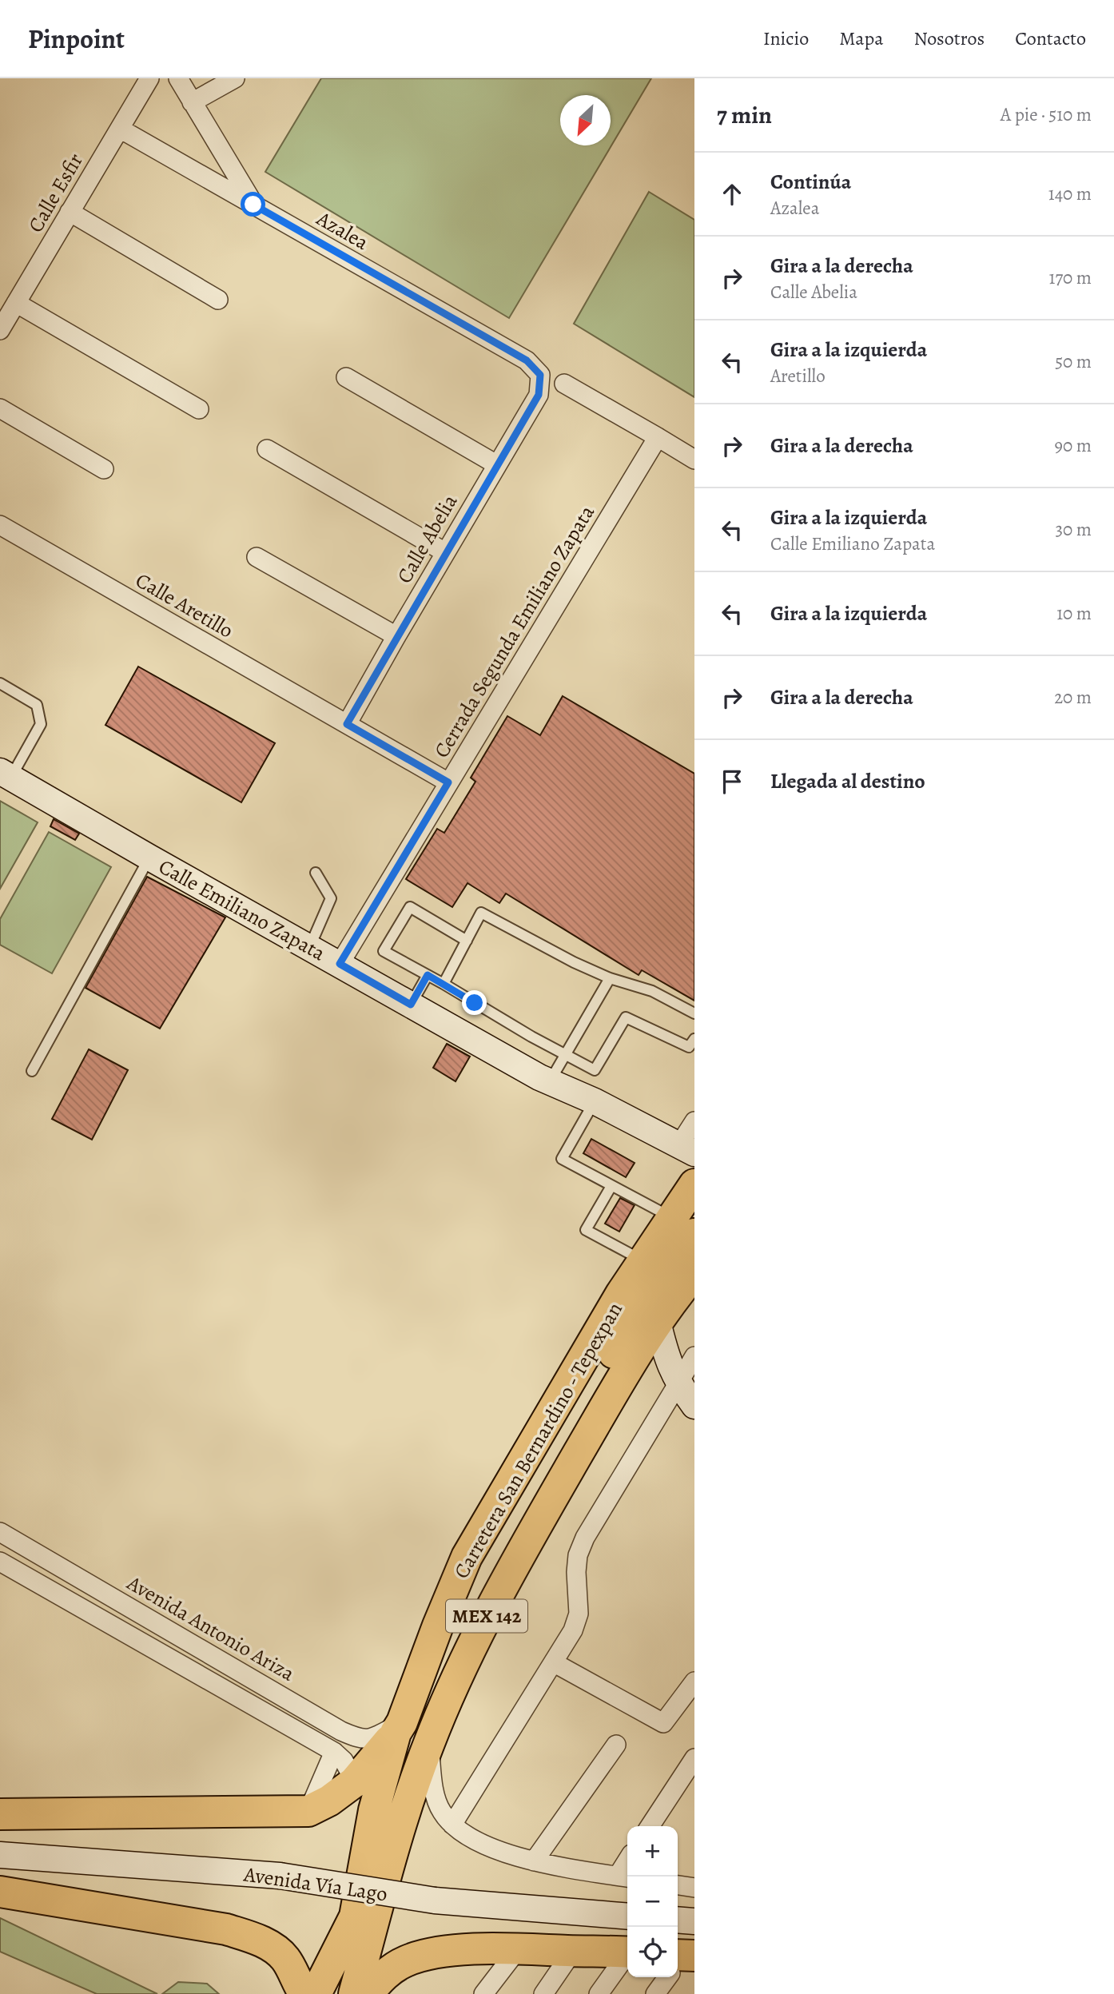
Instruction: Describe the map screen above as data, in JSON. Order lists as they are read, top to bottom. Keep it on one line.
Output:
{"streets":{"highway":["Carretera San Bernardino - Tepexpan","MEX 142"],"main road":["Calle Emiliano Zapata","Avenida Vía Lago"],"street":["Calle Esfir","Azalea","Calle Abelia","Calle Aretillo","Cerrada Segunda Emiliano Zapata","Avenida Antonio Ariza"]},"crossings":[["Calle Esfir","Azalea"],["Azalea","Calle Abelia"],["Calle Abelia","Calle Aretillo"],["Calle Aretillo","Cerrada Segunda Emiliano Zapata"],["Cerrada Segunda Emiliano Zapata","Calle Emiliano Zapata"],["Carretera San Bernardino - Tepexpan","Avenida Antonio Ariza"]],"north":"bottom left","page":{"header":"Pinpoint","nav":["Inicio","Mapa","Nosotros","Contacto"],"heading":["7 min","A pie · 510 m"],"list":[["Continúa","Azalea","140 m"],["Gira a la derecha","Calle Abelia","170 m"],["Gira a la izquierda","Aretillo","50 m"],["Gira a la derecha","90 m"],["Gira a la izquierda","Calle Emiliano Zapata","30 m"],["Gira a la izquierda","10 m"],["Gira a la derecha","20 m"],"Llegada al destino"],"map_buttons":["+","−"]}}
